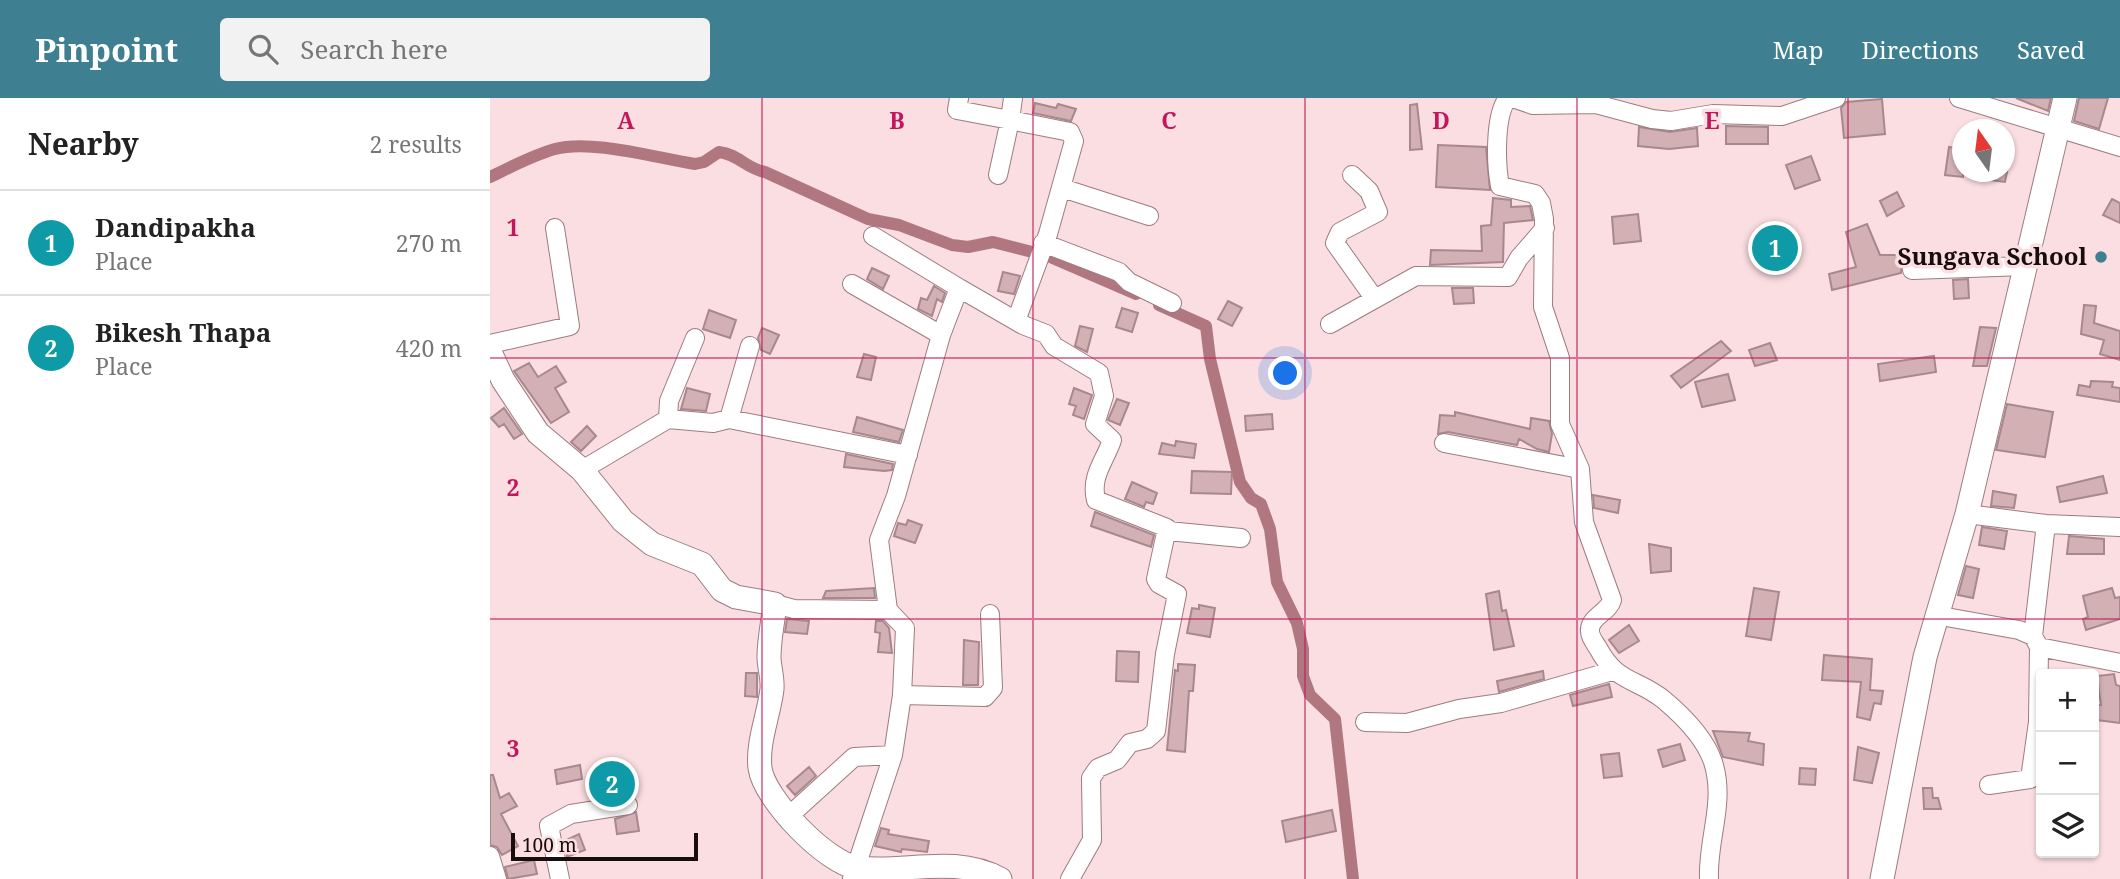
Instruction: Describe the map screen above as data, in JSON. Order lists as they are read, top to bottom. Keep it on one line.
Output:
{"places":["Sungava School"],"scale_bar":"100 m","north":"top","page":{"header":"Pinpoint","search":"Search here","nav":["Map","Directions","Saved"],"heading":["Nearby","2 results"],"list":[{"mark":"1","name":"Dandipakha","note":"Place","value":"270 m"},{"mark":"2","name":"Bikesh Thapa","note":"Place","value":"420 m"}],"pins":["1","2"],"map_buttons":["+","−"],"scale":"100 m"},"grid":{"columns":["A","B","C","D","E"],"rows":["1","2","3"]}}
